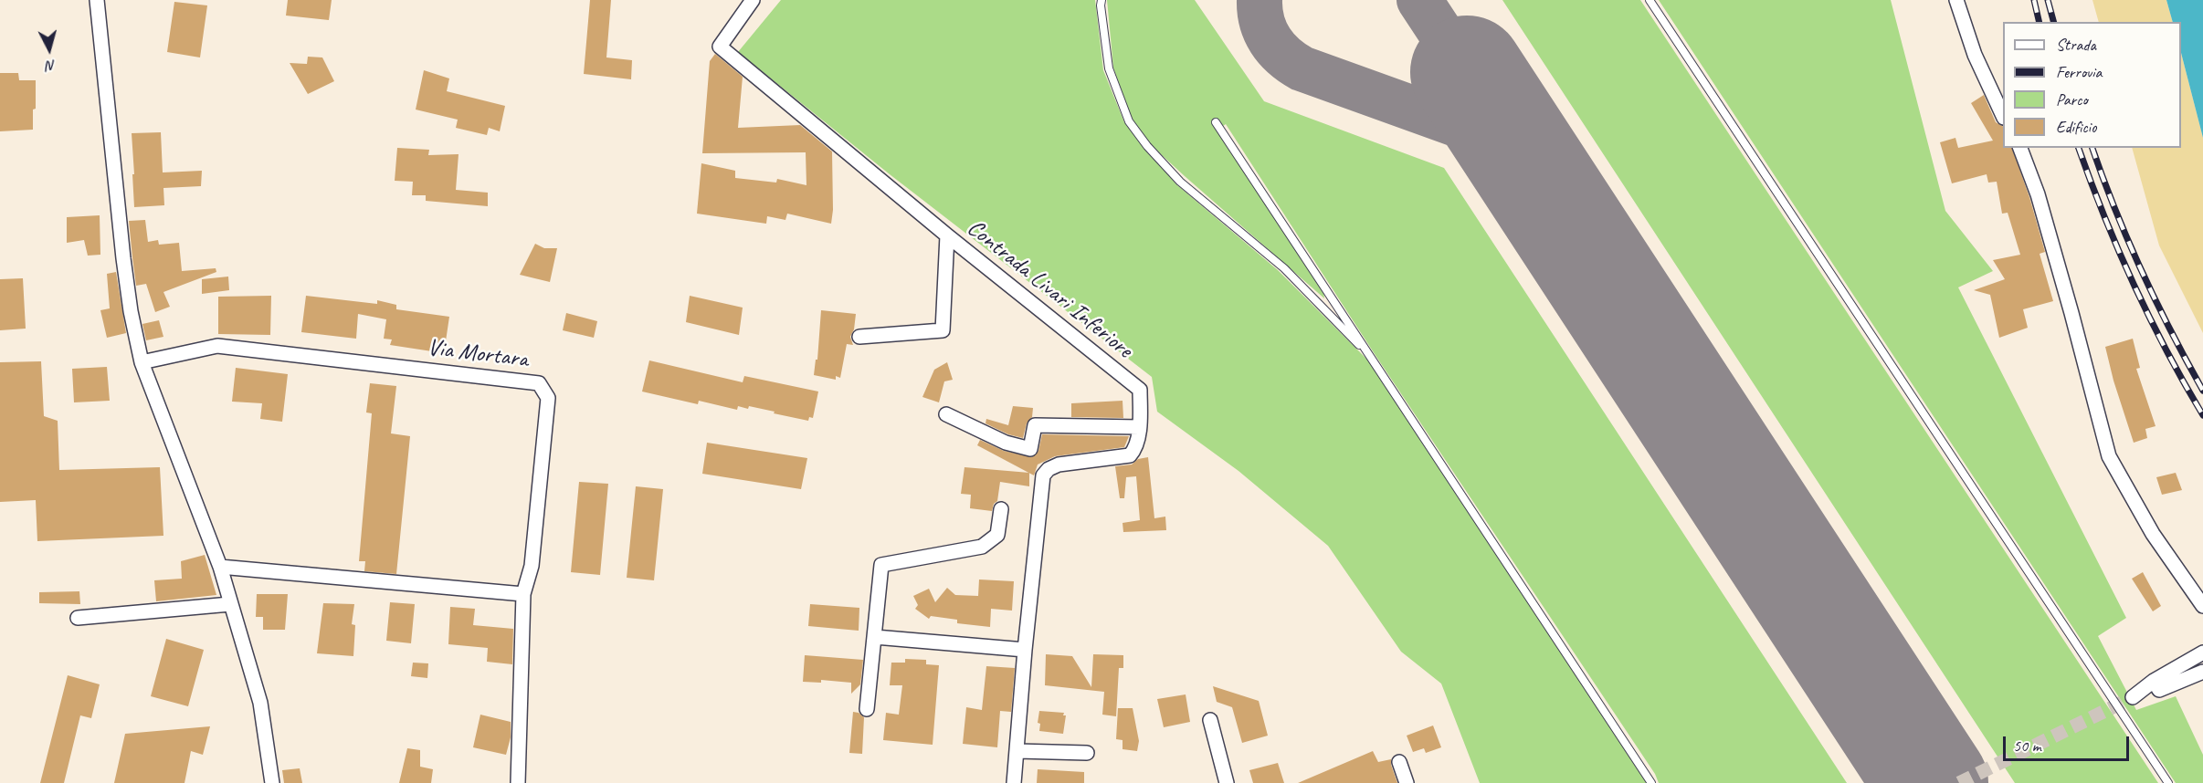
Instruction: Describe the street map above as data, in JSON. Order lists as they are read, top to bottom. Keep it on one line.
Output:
{"streets":{"street":["Contrada Livari Inferiore","Via Mortara"]},"legend":["Strada","Ferrovia","Parco","Edificio"],"scale_bar":"50 m","north":"bottom"}
